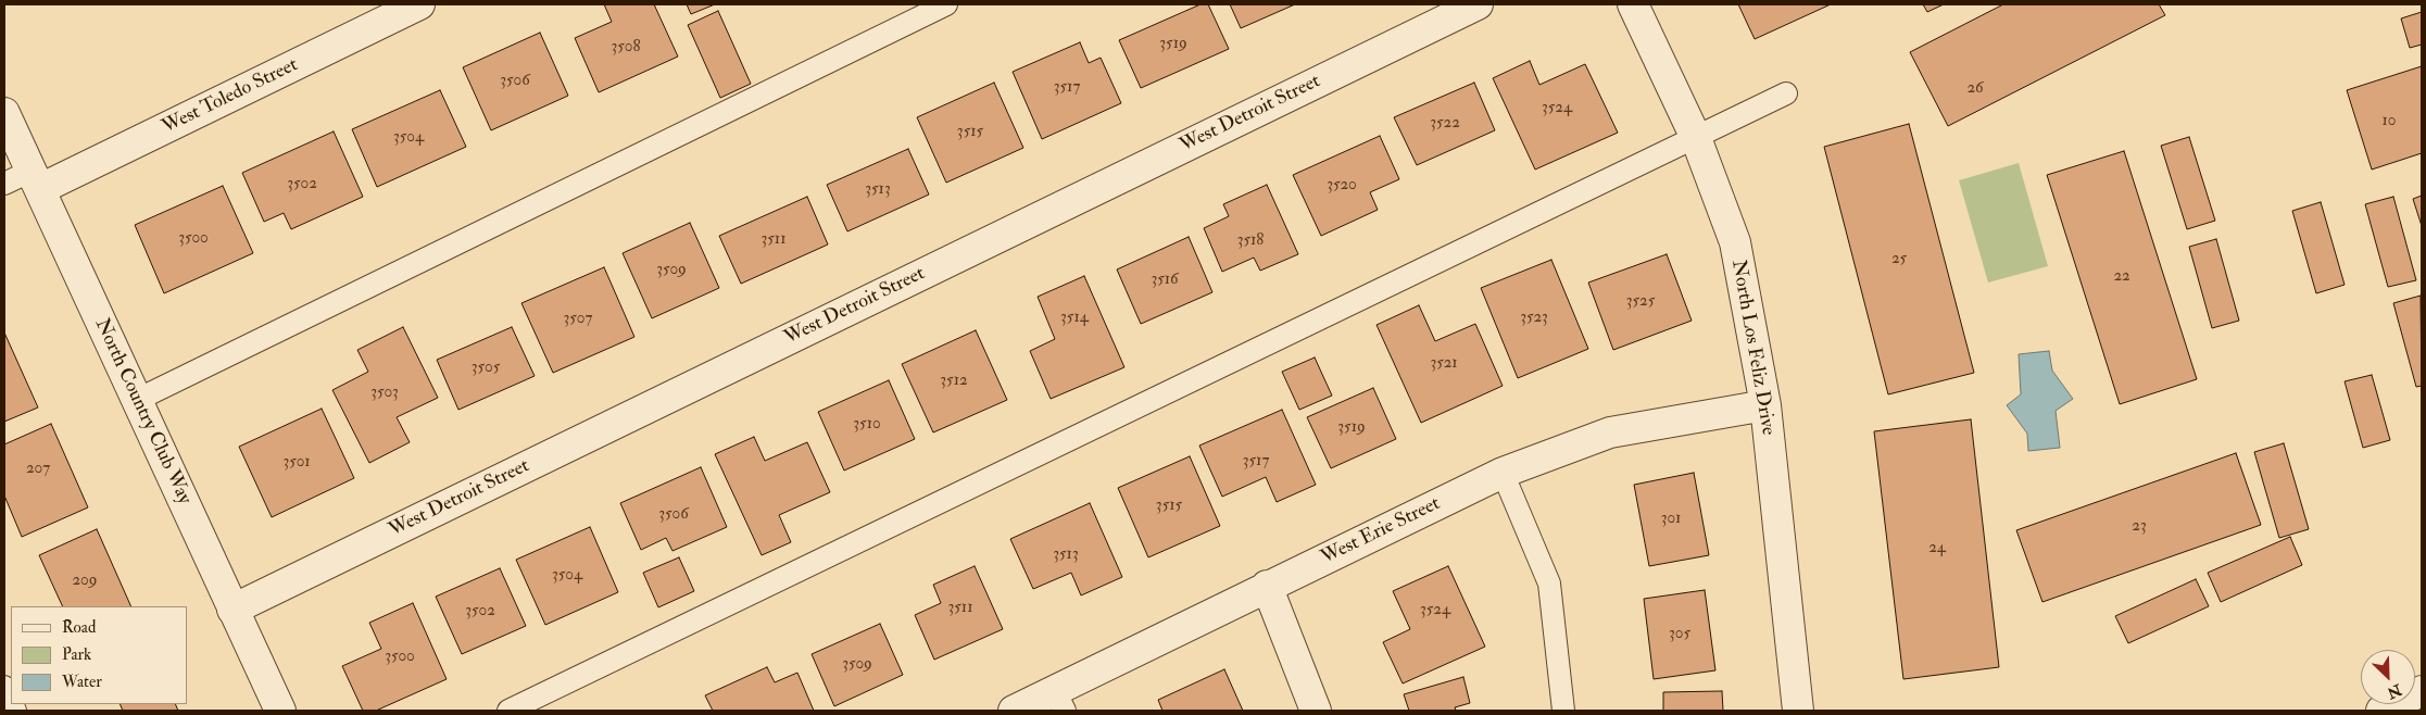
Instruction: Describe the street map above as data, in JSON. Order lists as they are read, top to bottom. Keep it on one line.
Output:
{"streets":{"street":["West Toledo Street","West Detroit Street","North Los Feliz Drive","North Country Club Way","West Erie Street"]},"crossings":[["West Toledo Street","North Country Club Way"],["West Detroit Street","North Country Club Way"],["North Los Feliz Drive","West Erie Street"]],"house_numbers":["3519","3508","3506","3517","26","3524","10","3522","3515","3504","3502","3520","3513","3500","3511","3518","25","3509","22","3516","3525","3514","3523","3507","3521","3505","3512","3503","3510","3519","3517","3501","207","3515","3506","301","23","24","3513","3504","209","3511","3524","3502","305","3500","3509"],"legend":["Road","Park","Water"],"north":"bottom right"}
